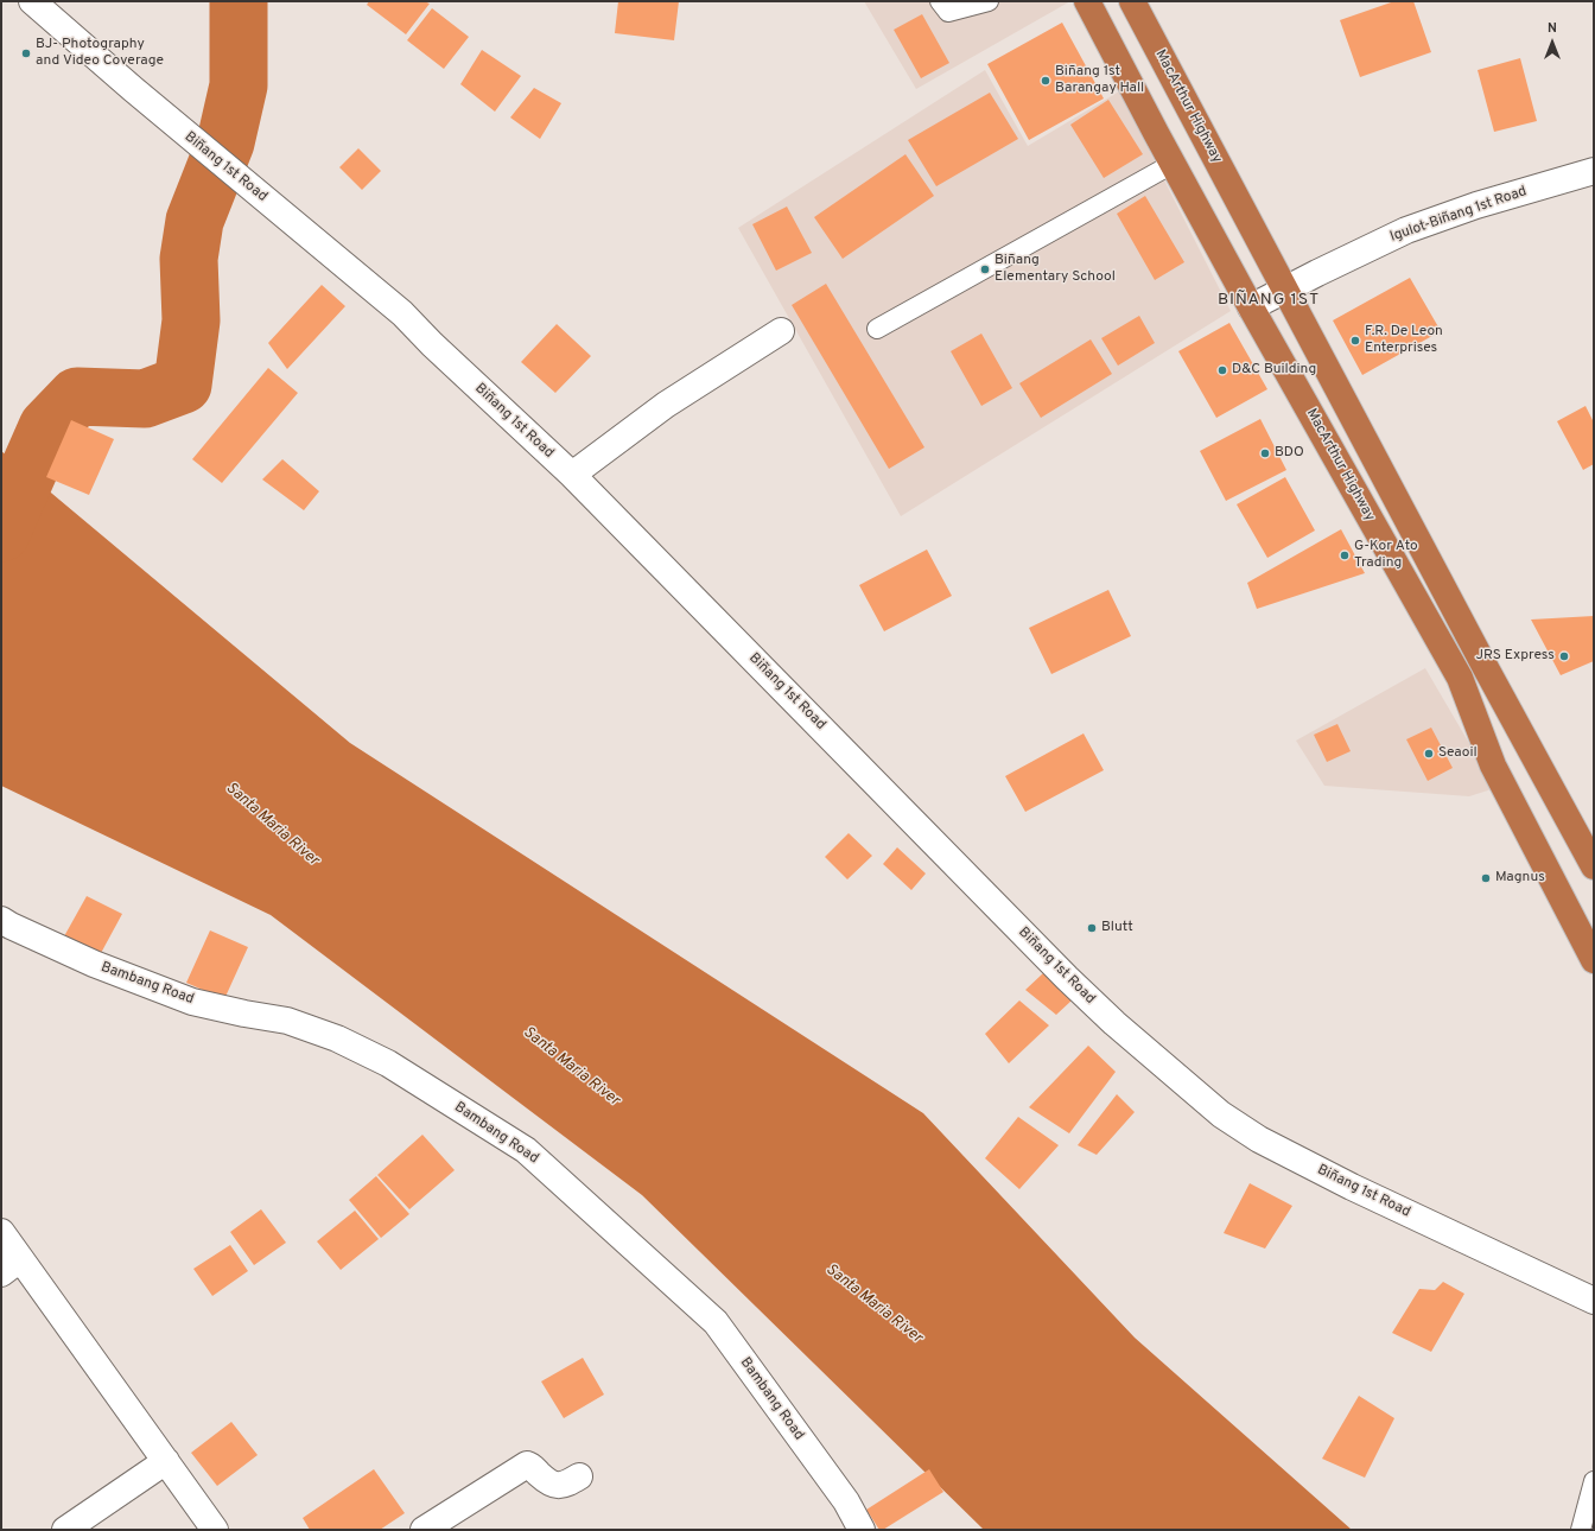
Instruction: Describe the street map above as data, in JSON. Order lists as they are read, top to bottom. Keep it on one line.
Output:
{"streets":{"highway":["MacArthur Highway"],"street":["Biñang 1st Road","Igulot-Biñang 1st Road","Bambang Road"]},"crossings":[["MacArthur Highway","Igulot-Biñang 1st Road"]],"districts":["BIÑANG 1ST"],"water":["Santa Maria River"],"places":["BJ- Photography and Video Coverage","Biñang 1st Barangay Hall","Biñang Elementary School","F.R. De Leon Enterprises","D&C Building","BDO","G-Kor Ato Trading","JRS Express","Seaoil","Magnus","Blutt"],"north":"top"}
